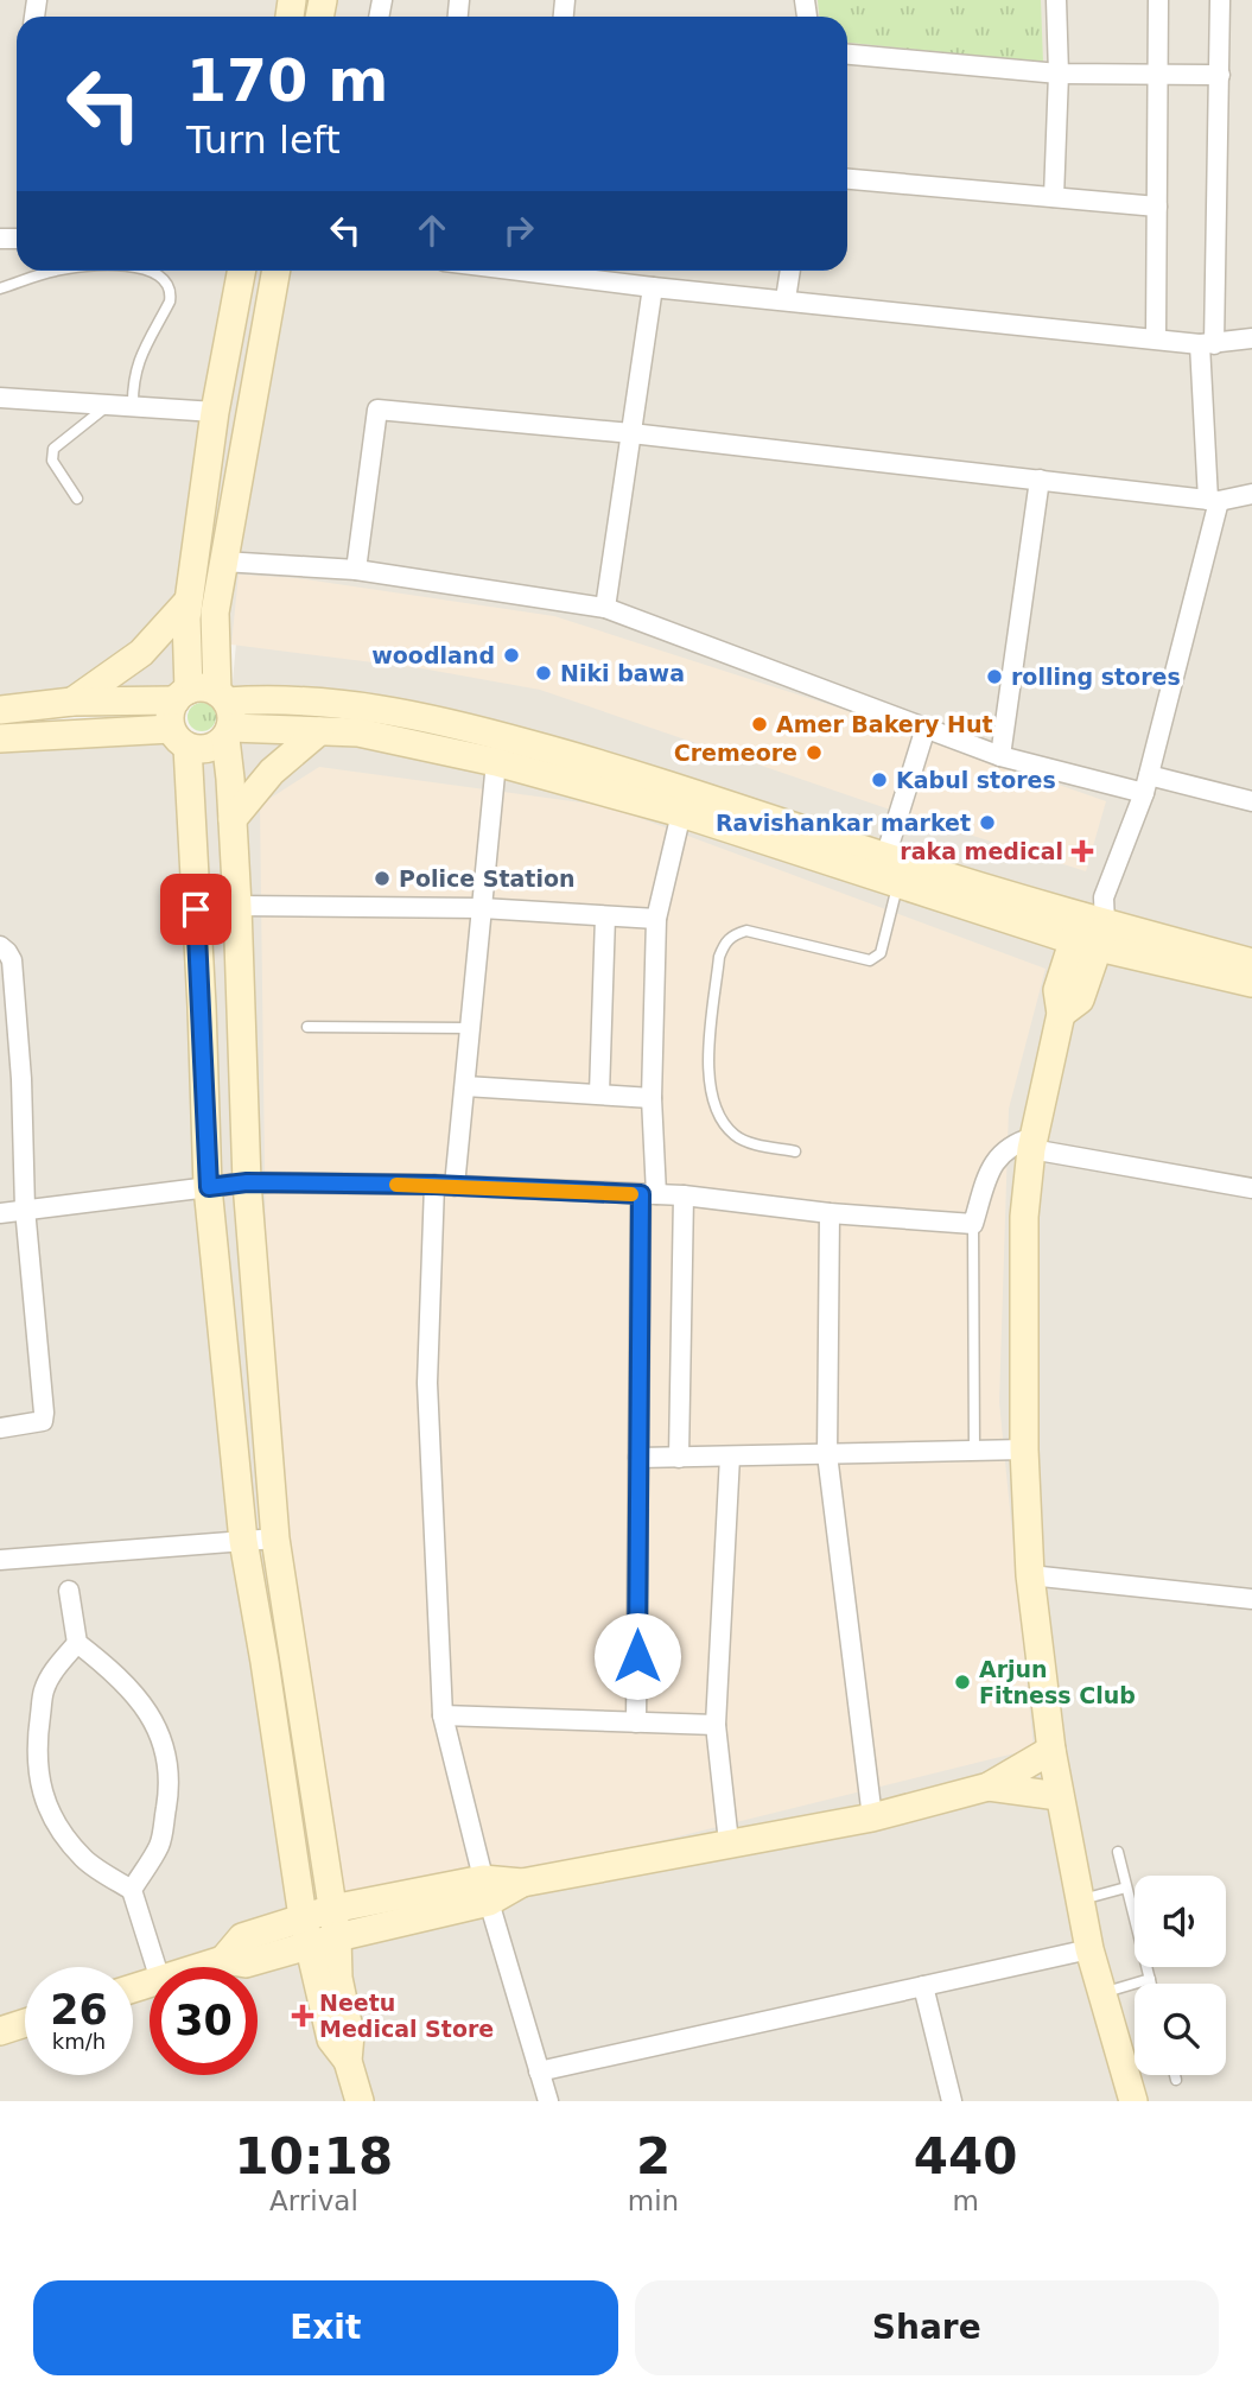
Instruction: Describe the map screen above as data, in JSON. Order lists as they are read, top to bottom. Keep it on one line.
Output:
{"places":{"other":["woodland","Niki bawa","rolling stores","Amer Bakery Hut","Cremeore","Kabul stores","Ravishankar market","Police Station","Arjun Fitness Club"],"health":["raka medical","Neetu Medical Store"]},"page":{"turn":["170 m","Turn left"],"speed":"26 km/h","limit":"30","eta":["10:18","Arrival","2","min","440","m"],"buttons":["Exit","Share"]}}
